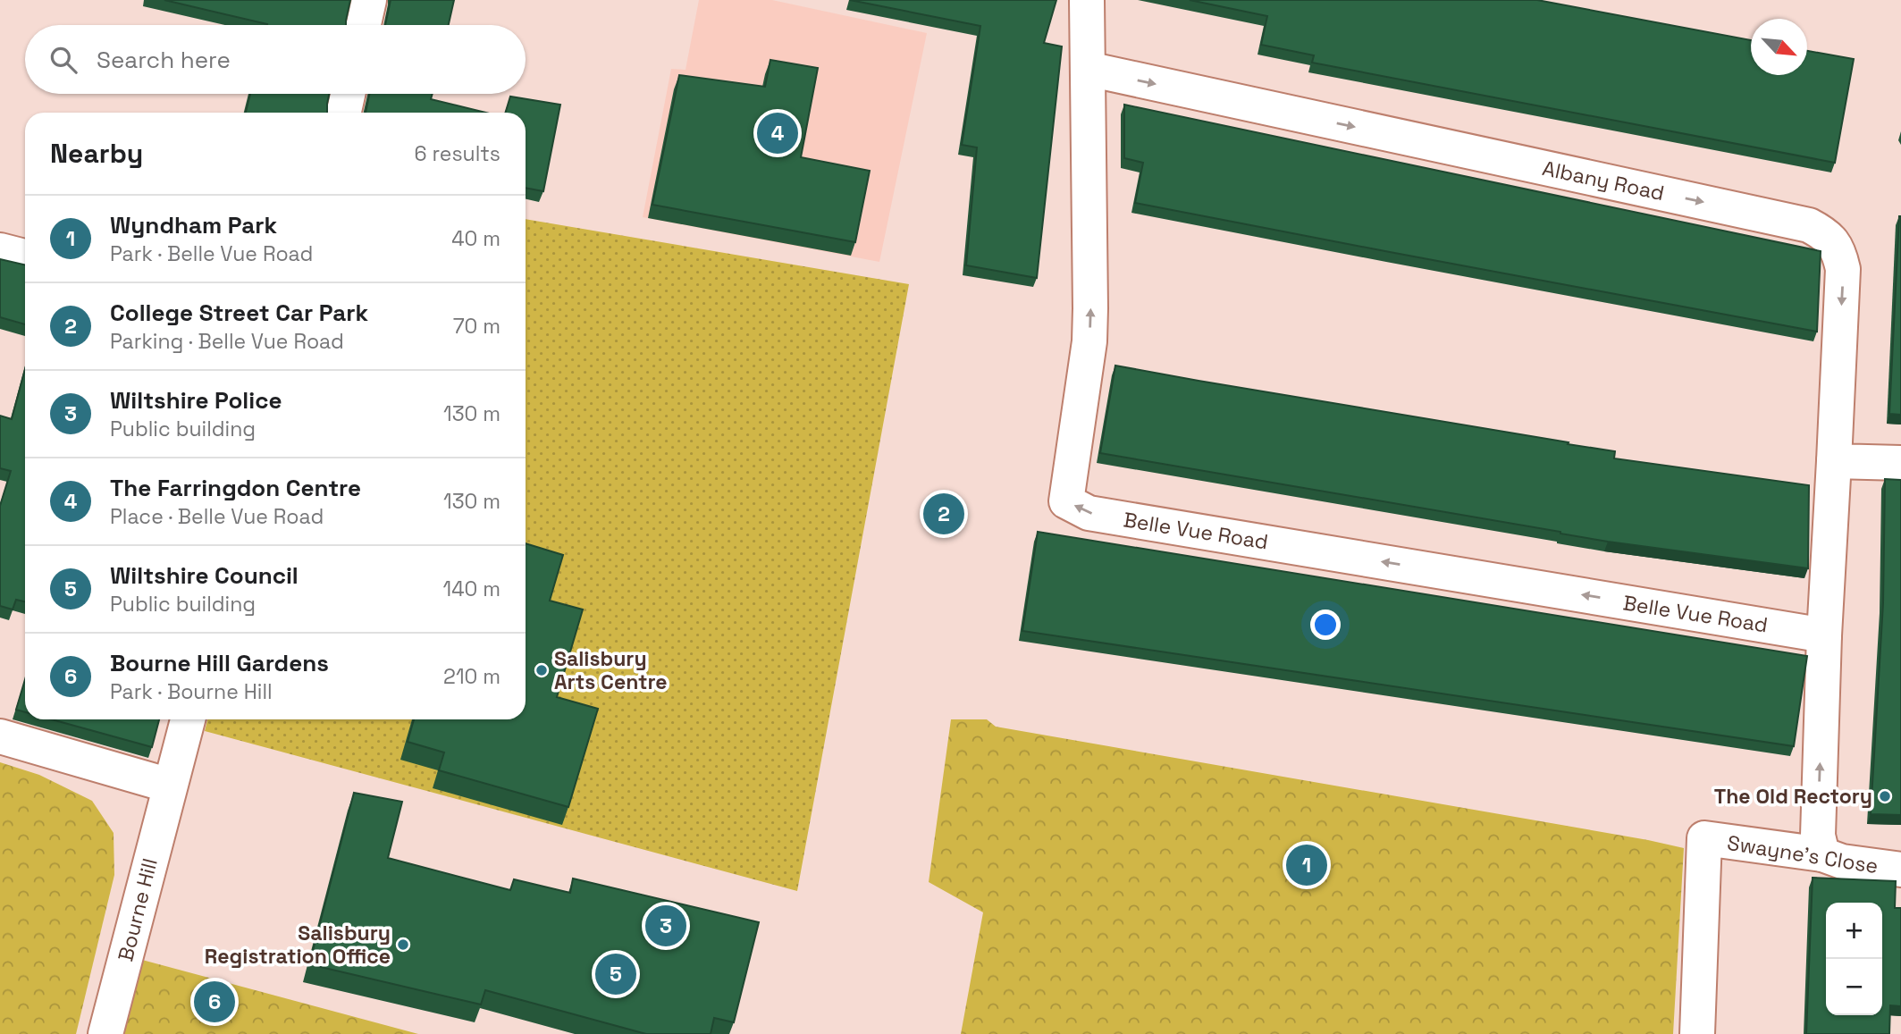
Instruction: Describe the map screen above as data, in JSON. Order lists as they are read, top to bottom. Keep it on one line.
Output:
{"streets":{"street":["Albany Road","Belle Vue Road","Swayne's Close","Bourne Hill"]},"crossings":[["Albany Road","Belle Vue Road"]],"one_way":["Albany Road"],"places":["Salisbury Arts Centre","The Old Rectory","Salisbury Registration Office"],"north":"bottom right","page":{"search":"Search here","pins":["4","2","1","3","5","6"],"heading":["Nearby","6 results"],"list":[{"mark":"1","name":"Wyndham Park","note":"Park · Belle Vue Road","value":"40 m"},{"mark":"2","name":"College Street Car Park","note":"Parking · Belle Vue Road","value":"70 m"},{"mark":"3","name":"Wiltshire Police","note":"Public building","value":"130 m"},{"mark":"4","name":"The Farringdon Centre","note":"Place · Belle Vue Road","value":"130 m"},{"mark":"5","name":"Wiltshire Council","note":"Public building","value":"140 m"},{"mark":"6","name":"Bourne Hill Gardens","note":"Park · Bourne Hill","value":"210 m"}],"map_buttons":["+","−"]}}
